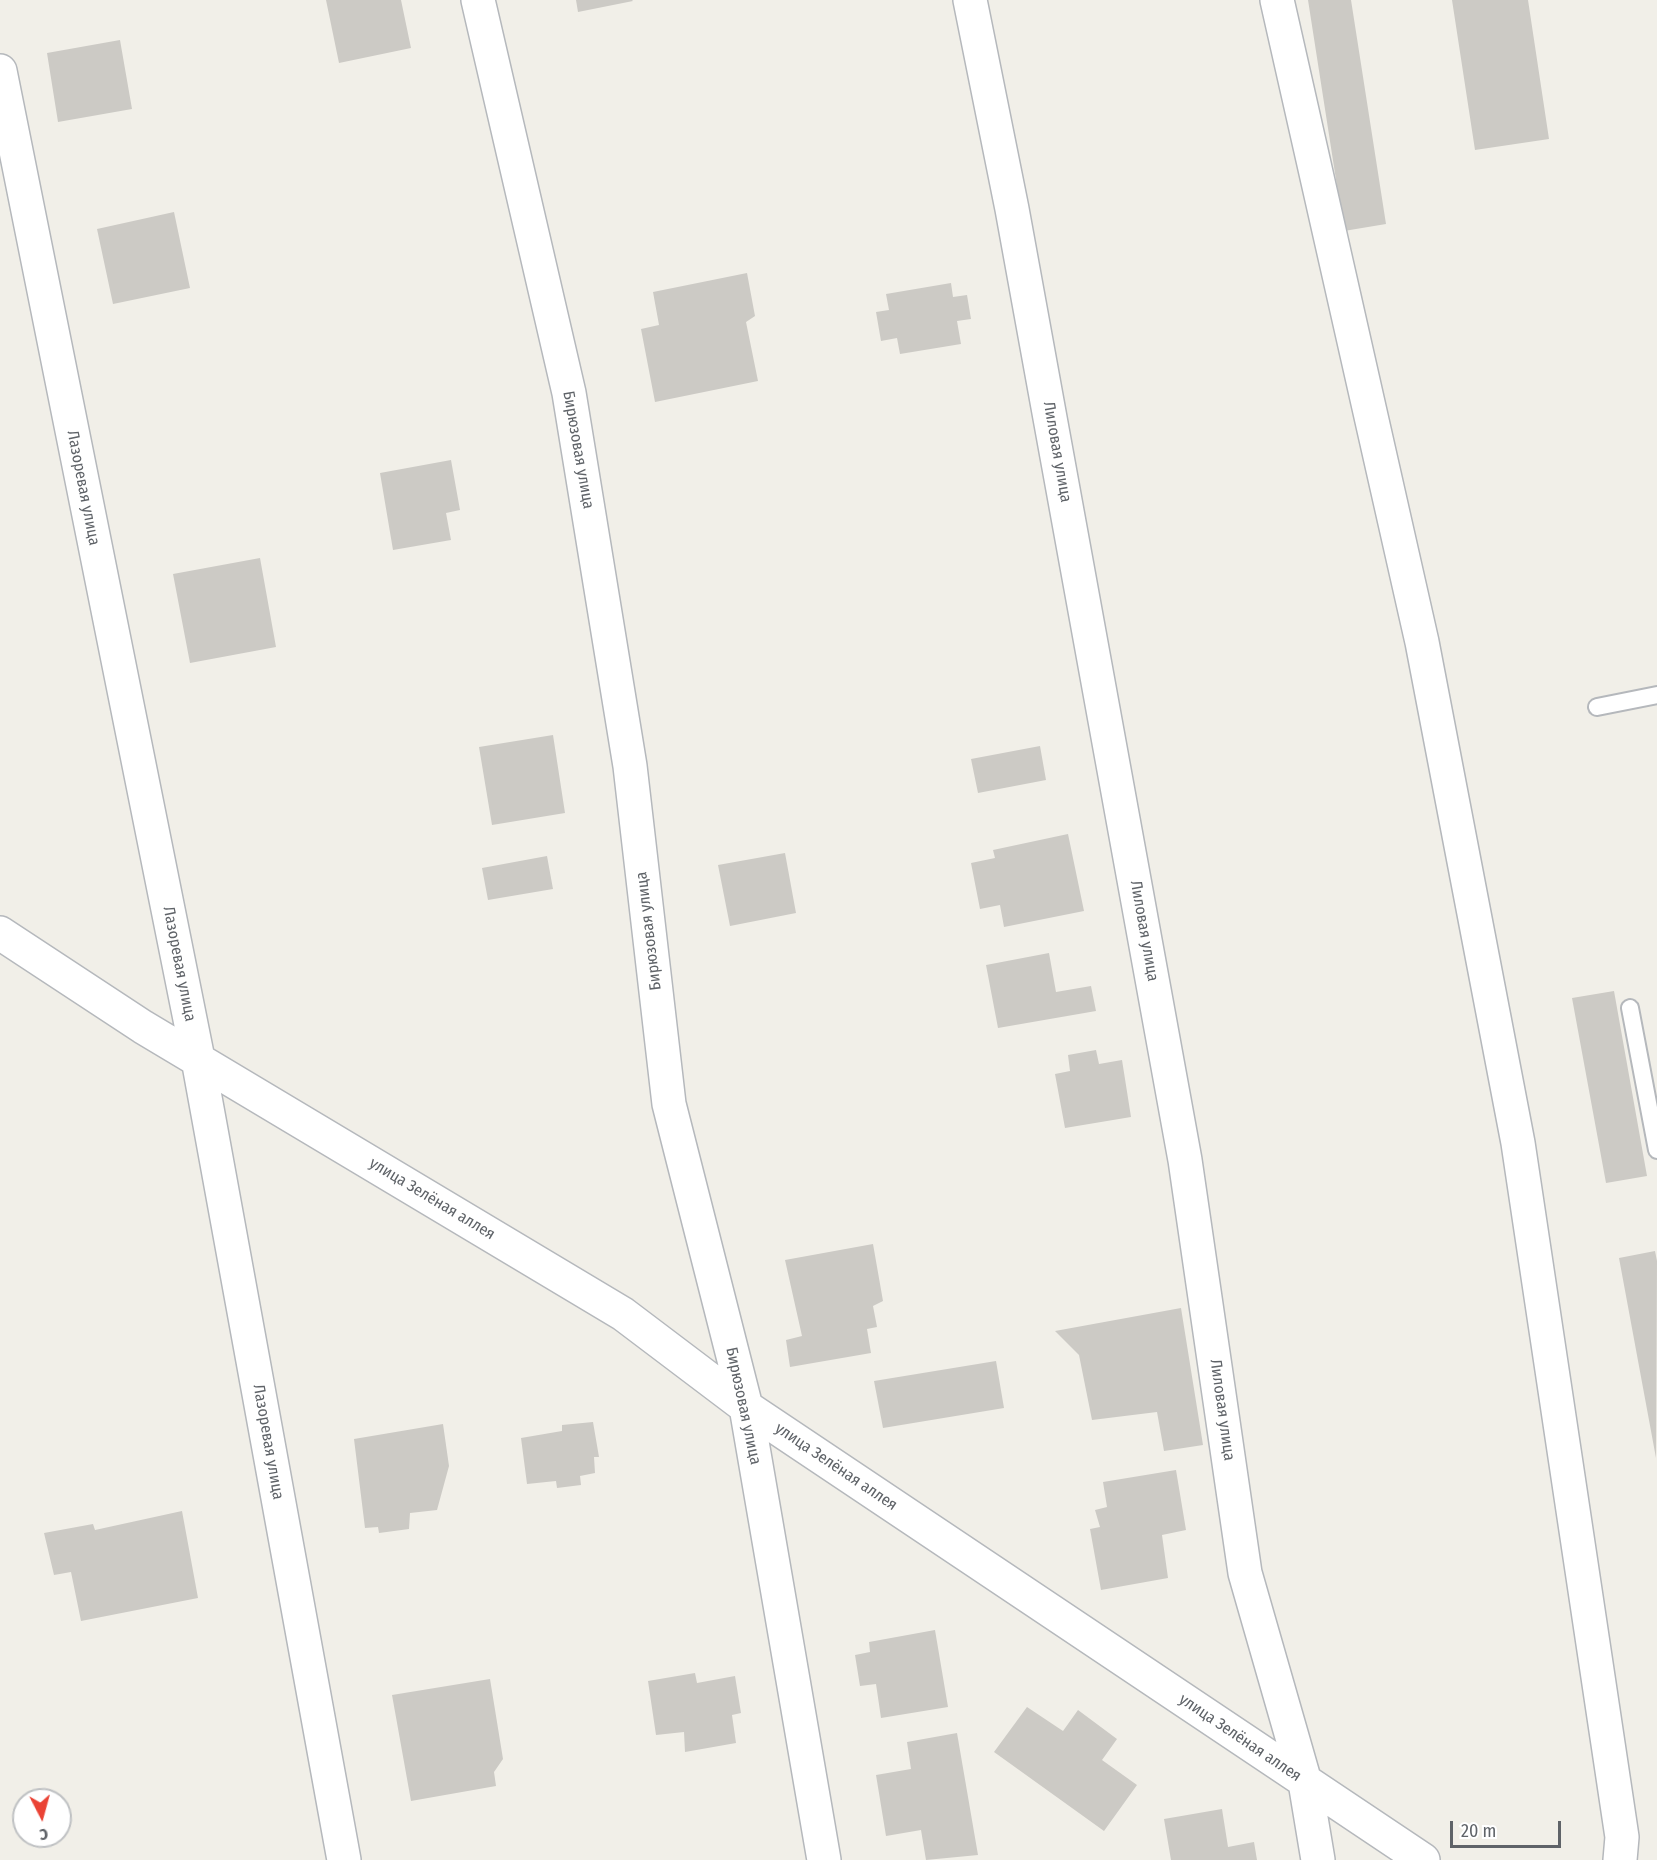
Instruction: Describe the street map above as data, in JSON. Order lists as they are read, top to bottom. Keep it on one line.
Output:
{"streets":{"street":["Бирюзовая улица","Лиловая улица","Лазоревая улица","улица Зелёная аллея"]},"crossings":[["Бирюзовая улица","улица Зелёная аллея"],["Лиловая улица","улица Зелёная аллея"],["Лазоревая улица","улица Зелёная аллея"]],"scale_bar":"20 m","north":"bottom"}
